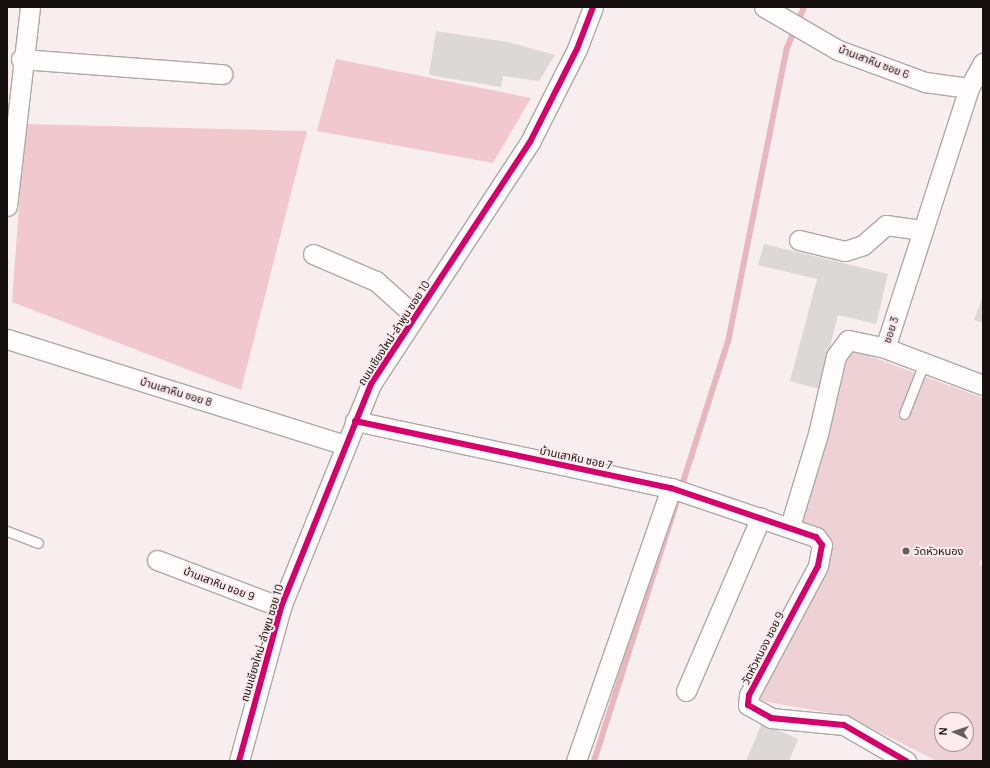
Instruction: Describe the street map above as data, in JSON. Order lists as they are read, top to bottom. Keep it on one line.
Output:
{"streets":{"street":["บ้านเสาหิน ซอย 6","ซอย 3","ถนนเชียงใหม่-ลำพูน ซอย 10","บ้านเสาหิน ซอย 8","บ้านเสาหิน ซอย 7","บ้านเสาหิน ซอย 9","วัตหัวหนอง ซอย 9"]},"crossings":[["บ้านเสาหิน ซอย 6","ซอย 3"],["ซอย 3","บ้านเสาหิน ซอย 7"],["ซอย 3","วัตหัวหนอง ซอย 9"],["ถนนเชียงใหม่-ลำพูน ซอย 10","บ้านเสาหิน ซอย 8"],["ถนนเชียงใหม่-ลำพูน ซอย 10","บ้านเสาหิน ซอย 7"],["ถนนเชียงใหม่-ลำพูน ซอย 10","บ้านเสาหิน ซอย 9"],["บ้านเสาหิน ซอย 7","วัตหัวหนอง ซอย 9"]],"places":["วัดหัวหนอง"],"north":"left"}
